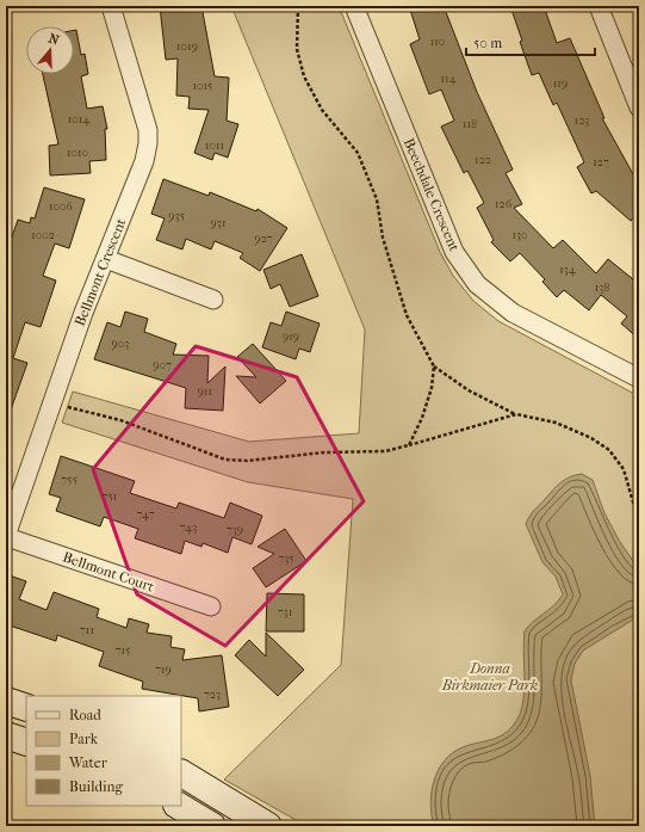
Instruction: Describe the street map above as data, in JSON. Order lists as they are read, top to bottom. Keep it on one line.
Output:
{"streets":{"street":["Beechdale Crescent","Bellmont Crescent","Bellmont Court"]},"crossings":[["Bellmont Crescent","Bellmont Court"]],"parks":["Donna Birkmaier Park"],"house_numbers":["110","1019","114","119","1015","1014","123","118","1011","1010","122","127","126","1006","935","931","1002","130","927","134","138","919","903","907","911","755","751","747","743","739","735","731","711","715","719","723"],"legend":["Road","Park","Water","Building"],"scale_bar":"50 m","north":"top"}
